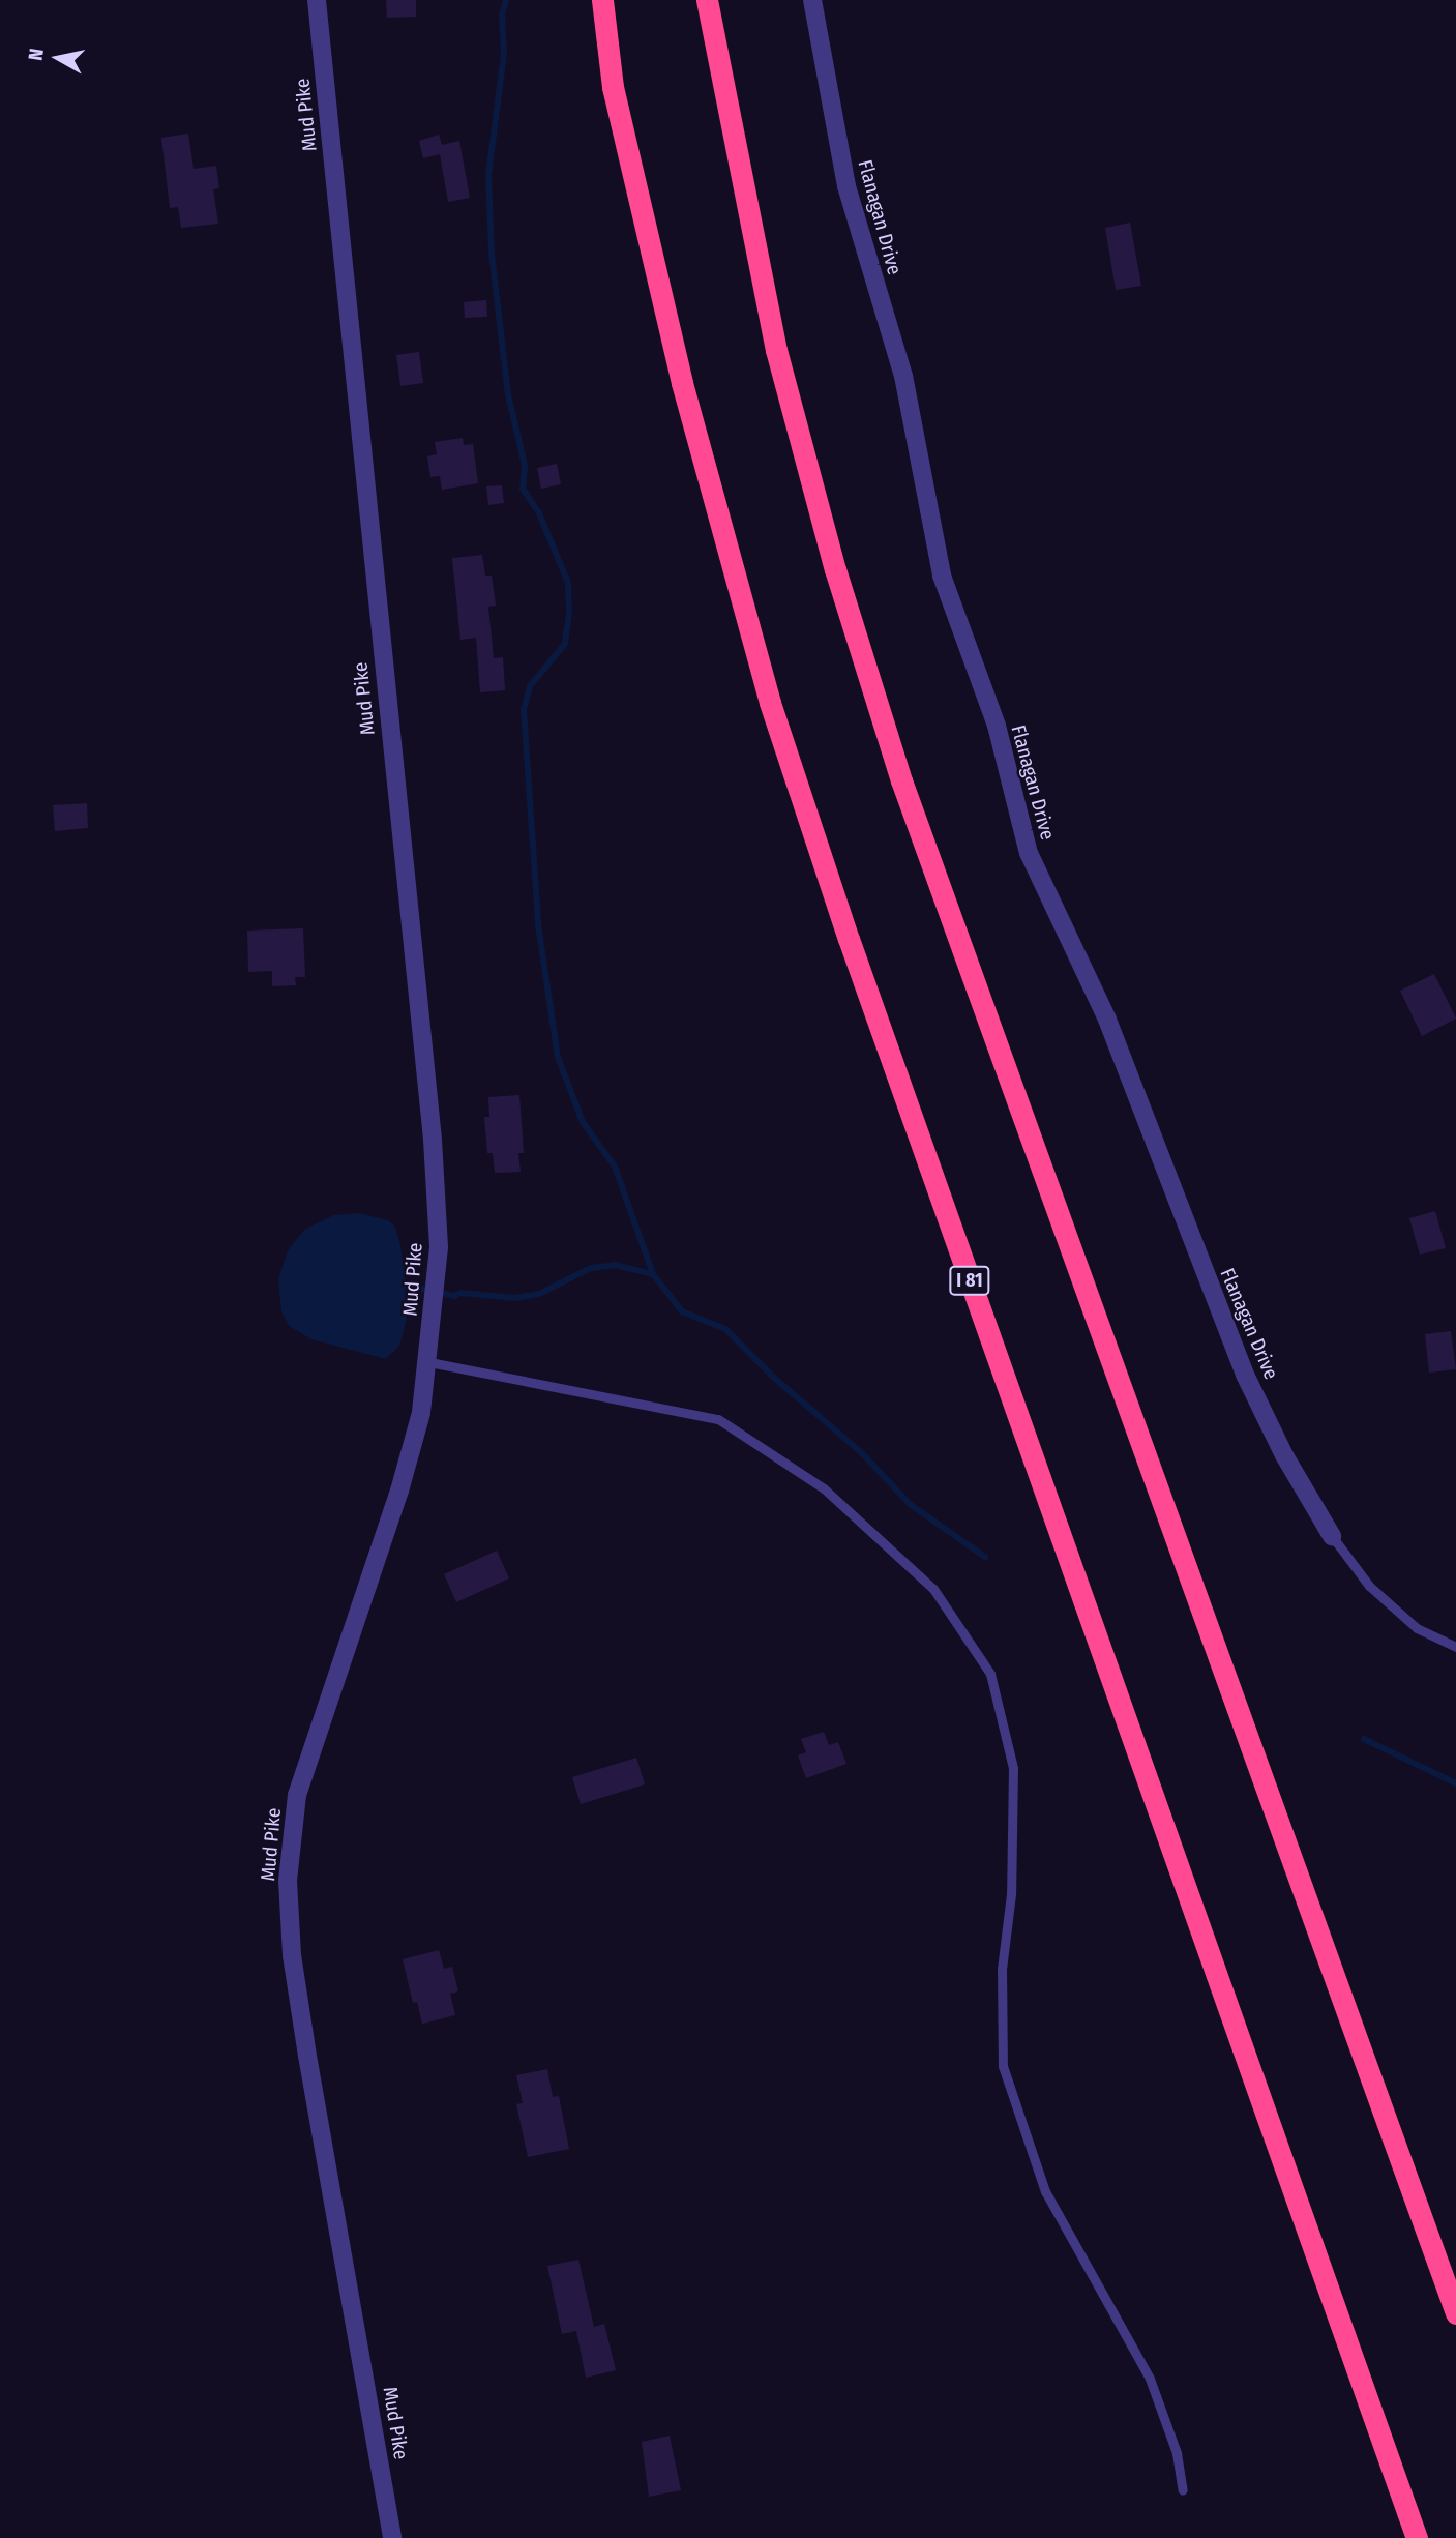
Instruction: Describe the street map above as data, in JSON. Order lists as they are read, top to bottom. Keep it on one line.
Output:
{"streets":{"highway":["I 81"],"street":["Mud Pike","Flanagan Drive"]},"north":"left"}
